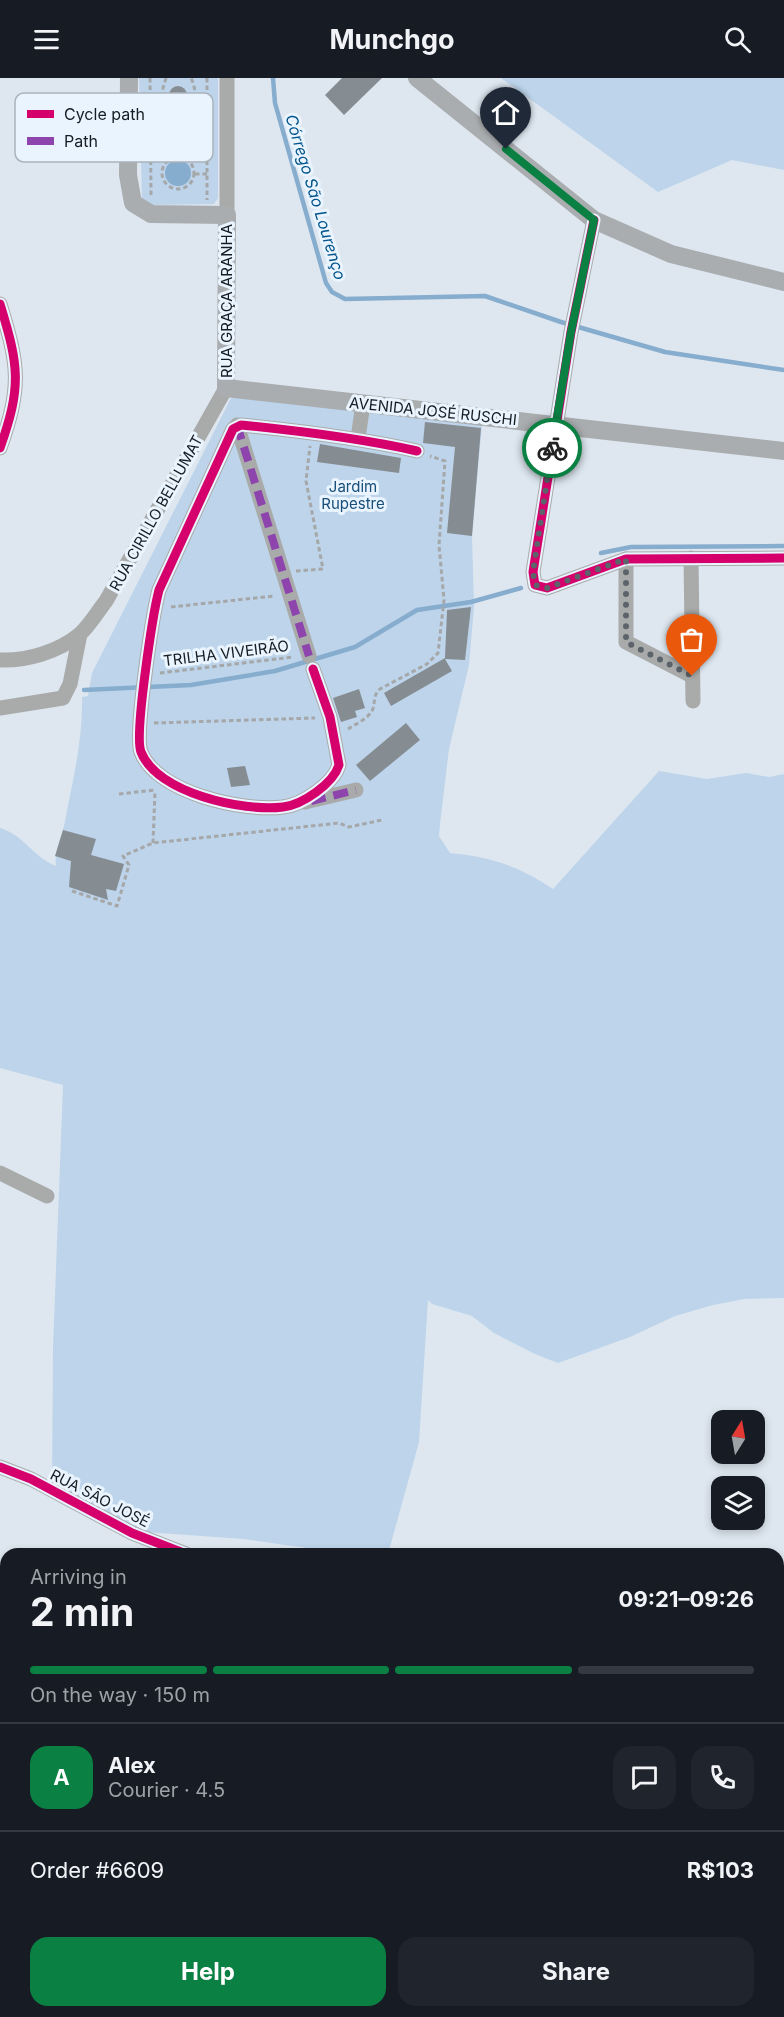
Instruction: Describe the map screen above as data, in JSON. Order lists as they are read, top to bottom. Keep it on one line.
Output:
{"streets":{"main road":["RUA GRAÇA ARANHA","AVENIDA JOSÉ RUSCHI"],"street":["RUA CIRILLO BELLUMAT","RUA SÃO JOSÉ"],"path":["TRILHA VIVEIRÃO"]},"crossings":[["RUA GRAÇA ARANHA","AVENIDA JOSÉ RUSCHI"],["RUA GRAÇA ARANHA","RUA CIRILLO BELLUMAT"],["AVENIDA JOSÉ RUSCHI","RUA CIRILLO BELLUMAT"]],"water":["Córrego São Lourenço"],"parks":["Jardim Rupestre"],"legend":["Cycle path","Path"],"north":"top","page":{"header":"Munchgo","heading":["2 min","Arriving in","09:21–09:26"],"panel":["Alex","Courier · 4.5","Order #6609","R$103"],"bar":"On the way · 150 m","round":"A","buttons":["Help","Share"]}}
